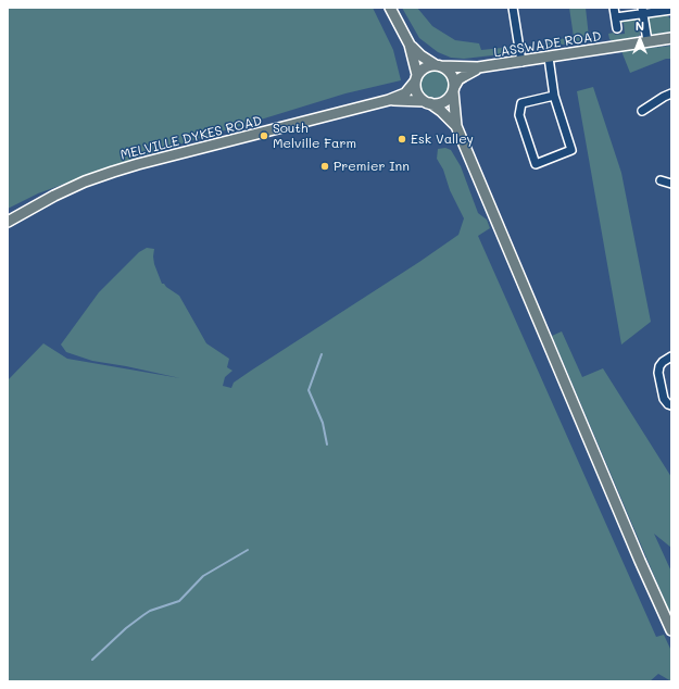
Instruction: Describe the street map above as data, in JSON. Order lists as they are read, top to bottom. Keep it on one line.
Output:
{"streets":{"main road":["LASSWADE ROAD","MELVILLE DYKES ROAD"]},"crossings":[["LASSWADE ROAD","MELVILLE DYKES ROAD"]],"places":["South Melville Farm","Esk Valley","Premier Inn"],"north":"top"}
